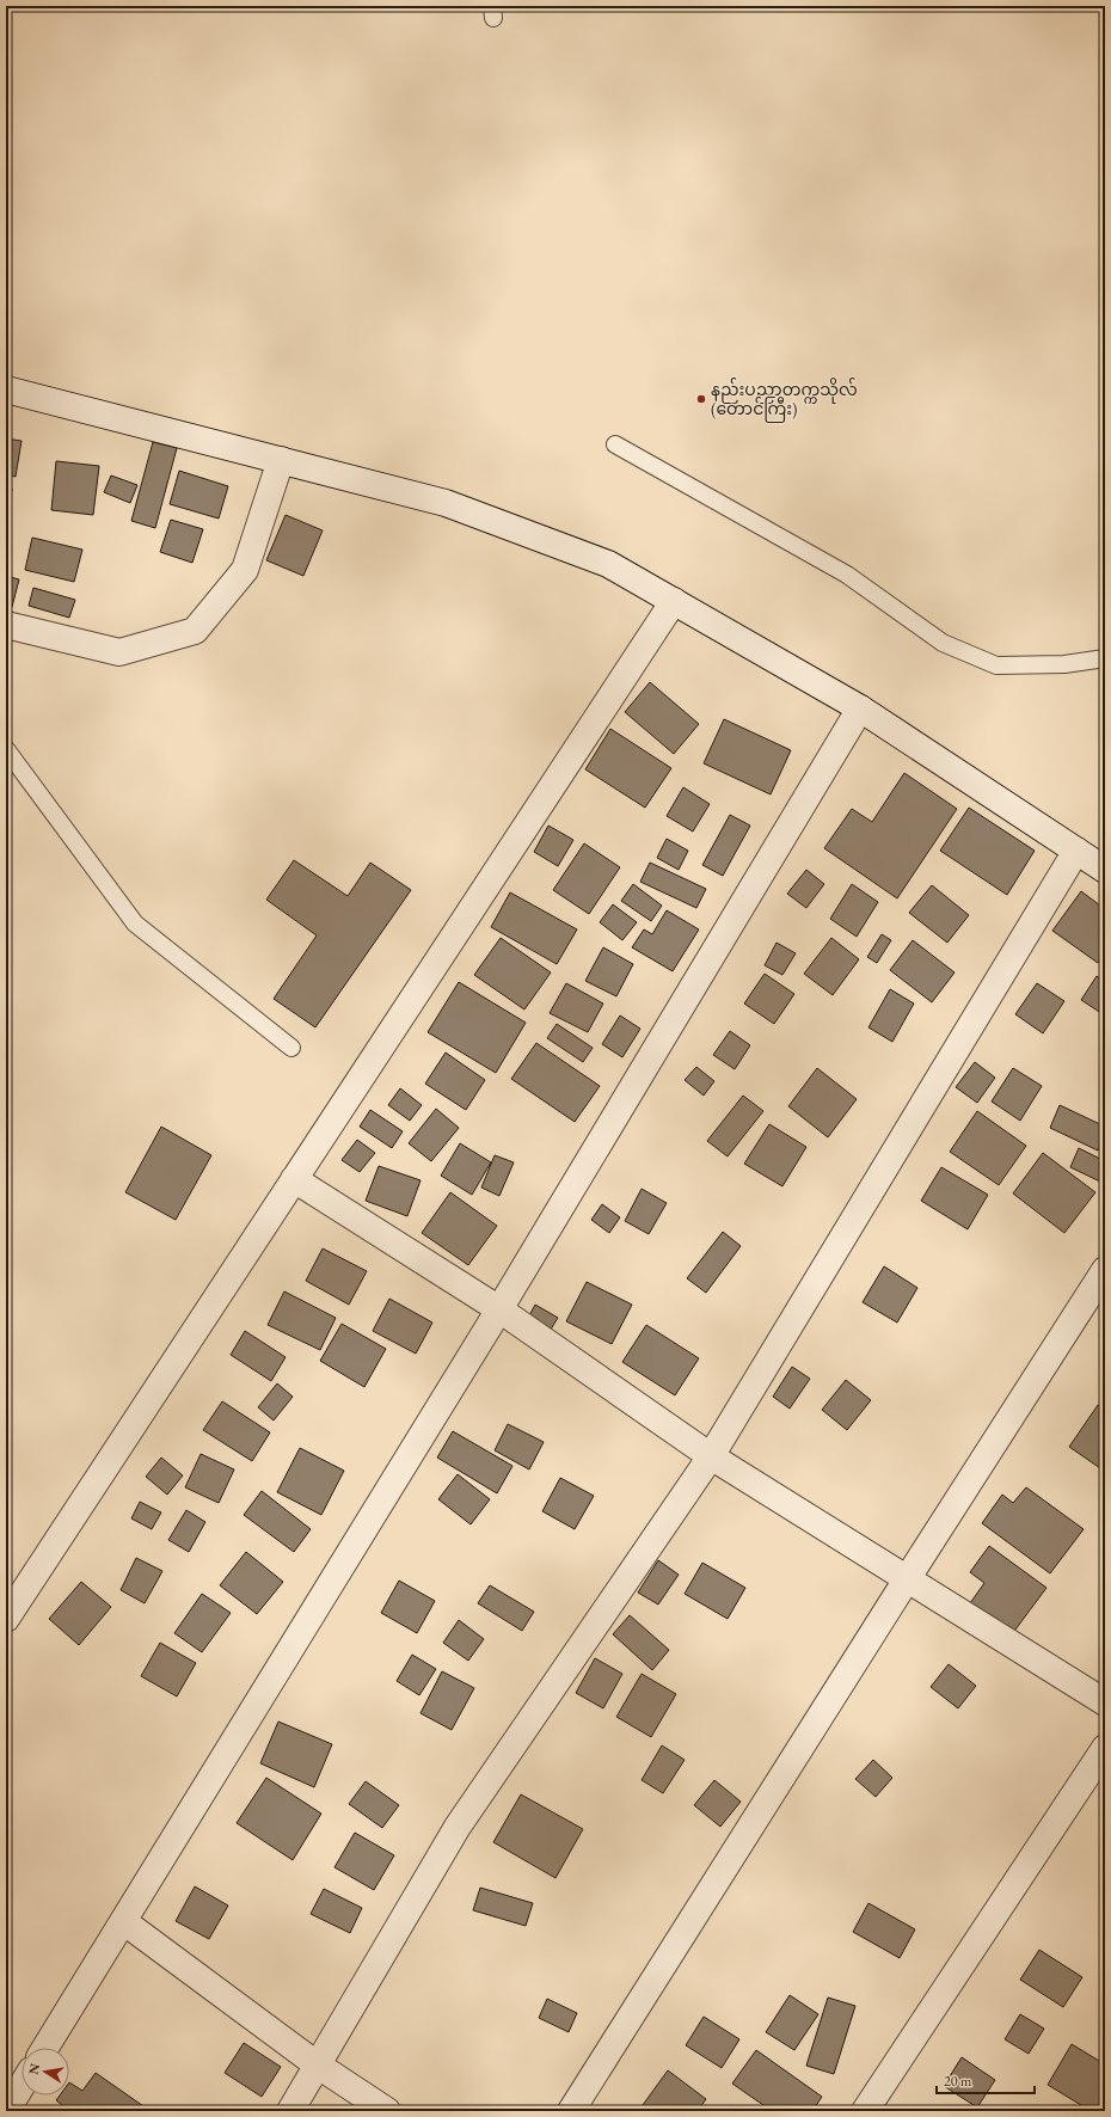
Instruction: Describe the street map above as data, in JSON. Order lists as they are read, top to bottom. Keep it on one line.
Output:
{"places":["နည်းပညာတက္ကသိုလ် (တောင်ကြီး)"],"scale_bar":"20 m","north":"left"}
